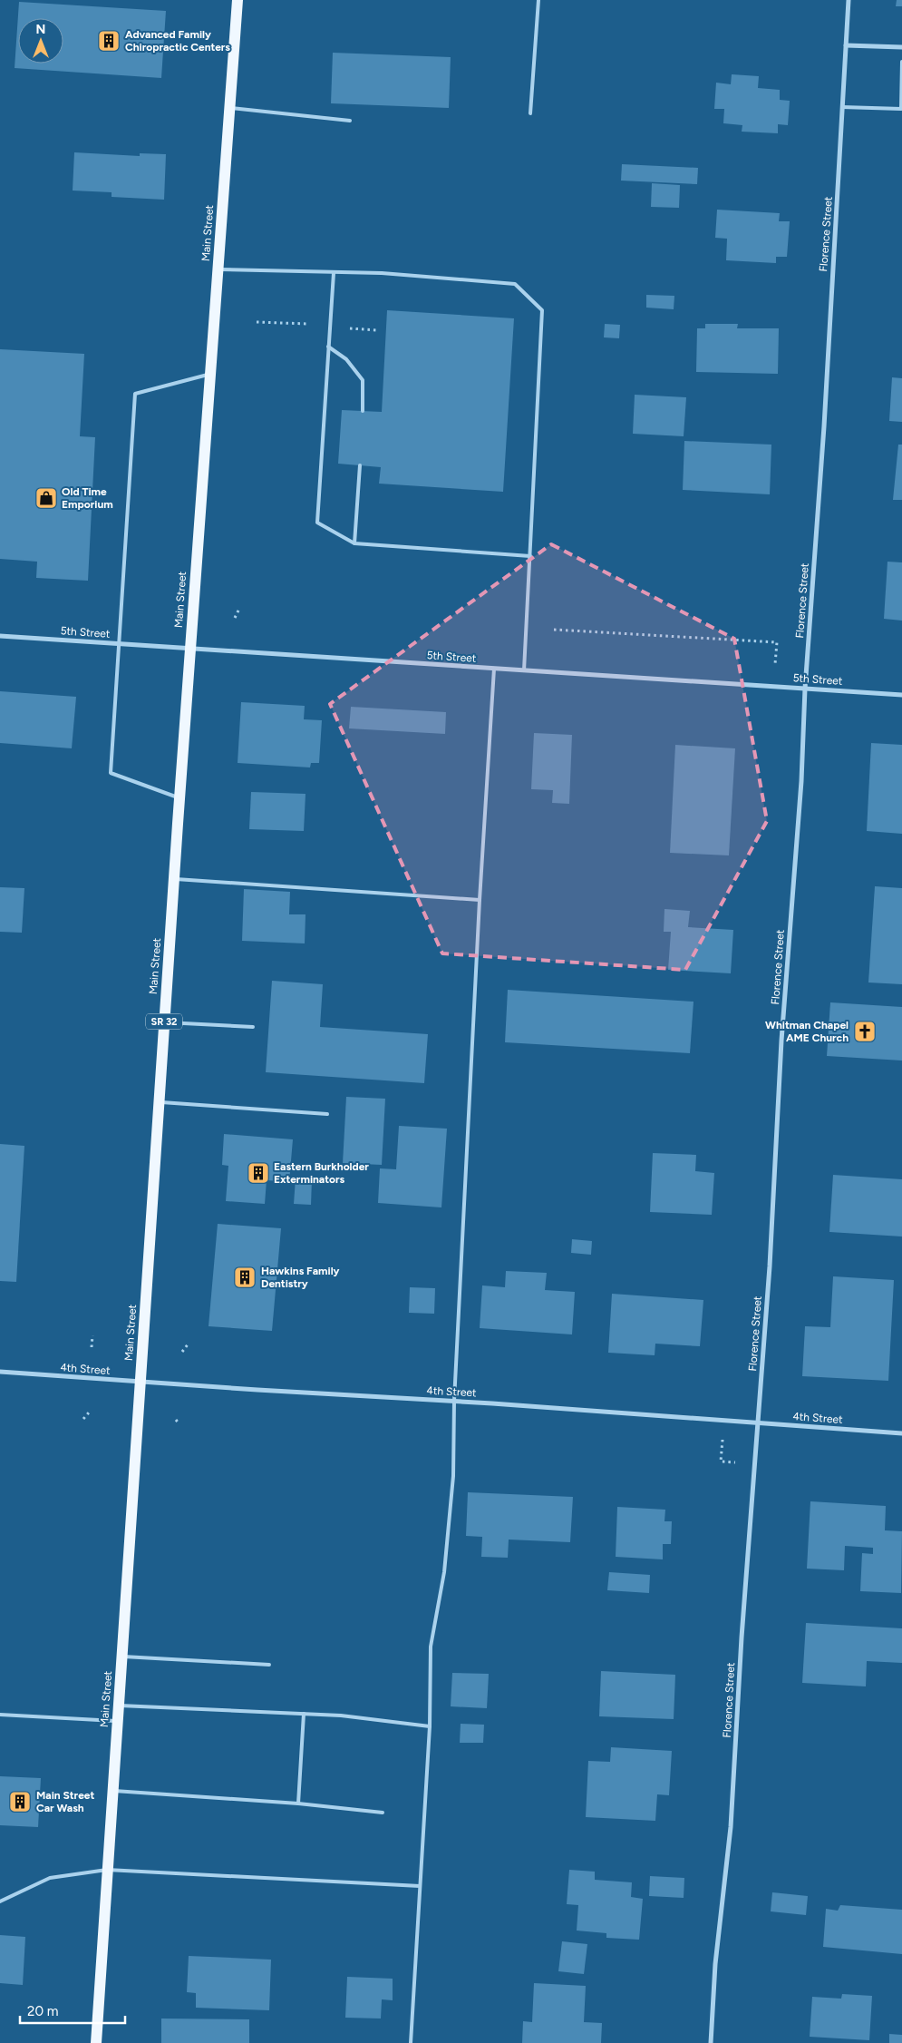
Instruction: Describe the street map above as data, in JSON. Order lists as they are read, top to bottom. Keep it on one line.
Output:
{"streets":{"main road":["Main Street","SR 32"],"street":["Florence Street","5th Street","4th Street"]},"crossings":[["Main Street","5th Street"],["Main Street","4th Street"],["Florence Street","5th Street"],["Florence Street","4th Street"]],"places":{"building":["Advanced Family Chiropractic Centers","Eastern Burkholder Exterminators","Hawkins Family Dentistry","Main Street Car Wash"],"shop":["Old Time Emporium"],"church":["Whitman Chapel AME Church"]},"scale_bar":"20 m","north":"top"}
